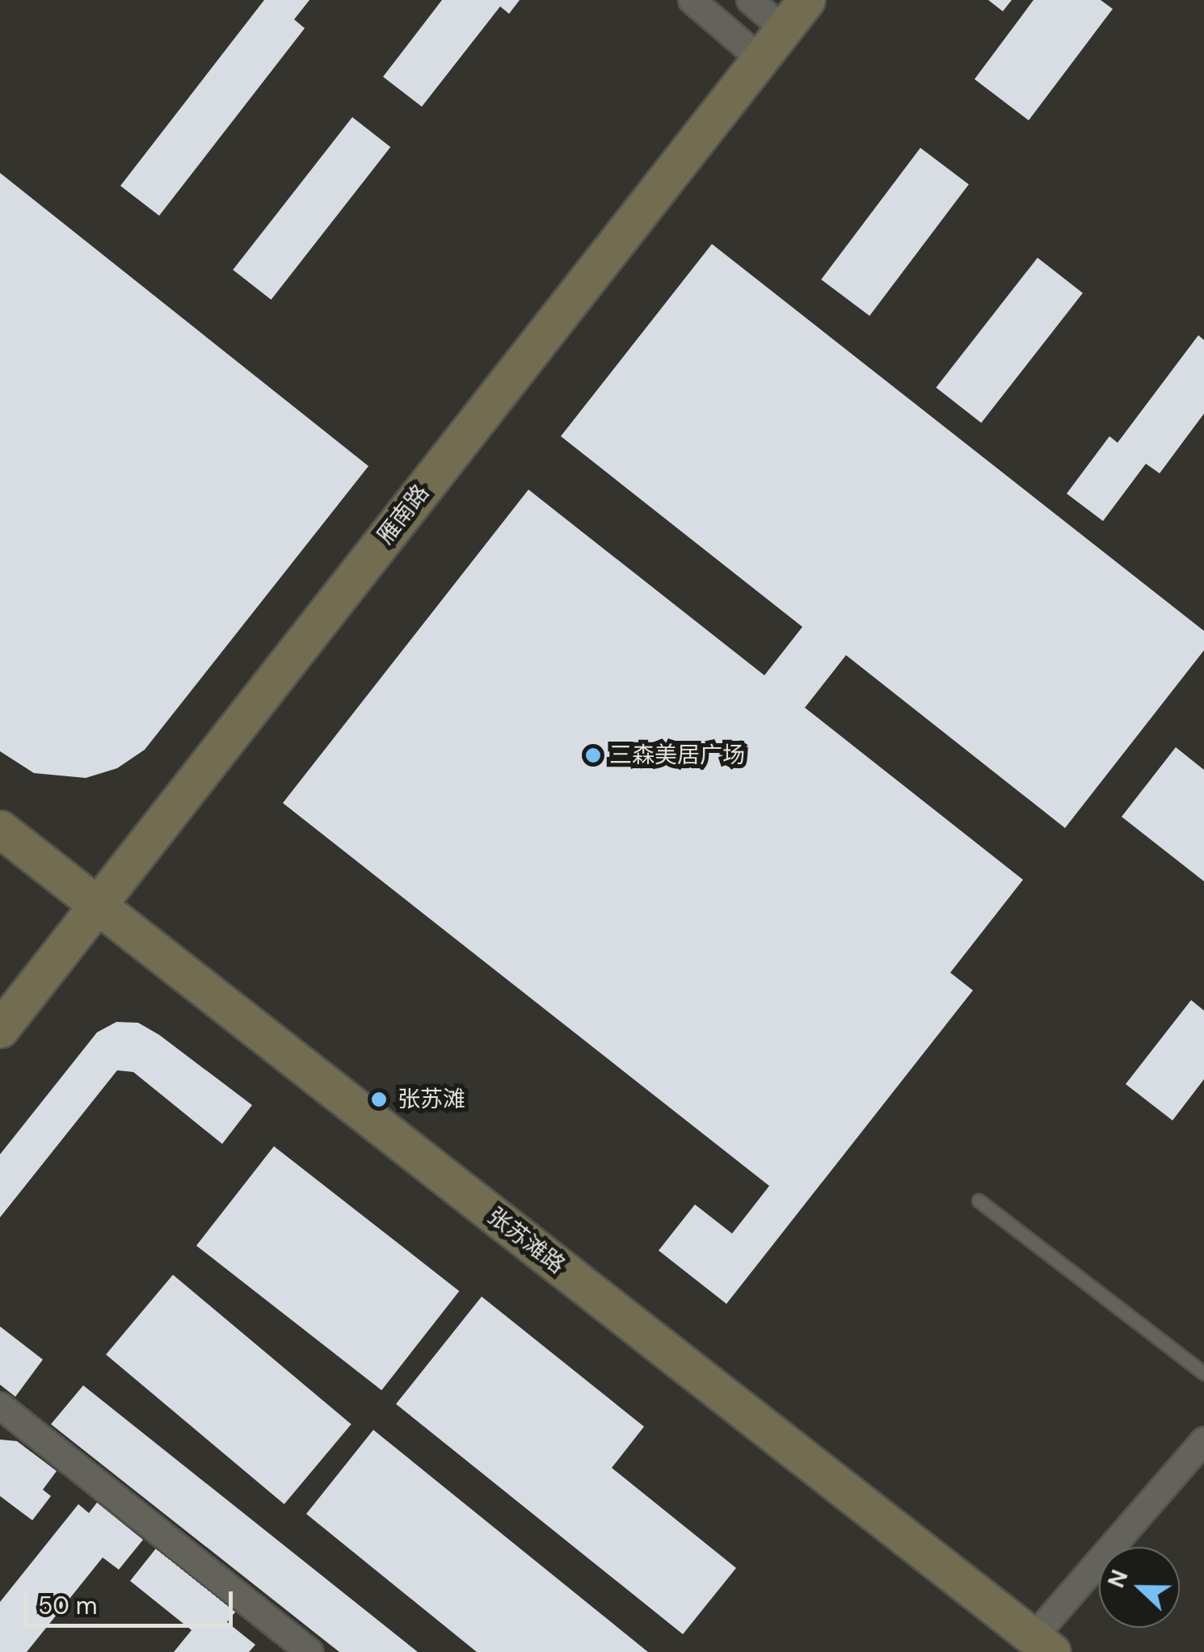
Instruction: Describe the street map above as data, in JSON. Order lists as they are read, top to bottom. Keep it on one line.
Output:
{"streets":{"main road":["雁南路","张苏滩路"]},"crossings":[["雁南路","张苏滩路"]],"places":["三森美居广场","张苏滩"],"scale_bar":"50 m","north":"left"}
